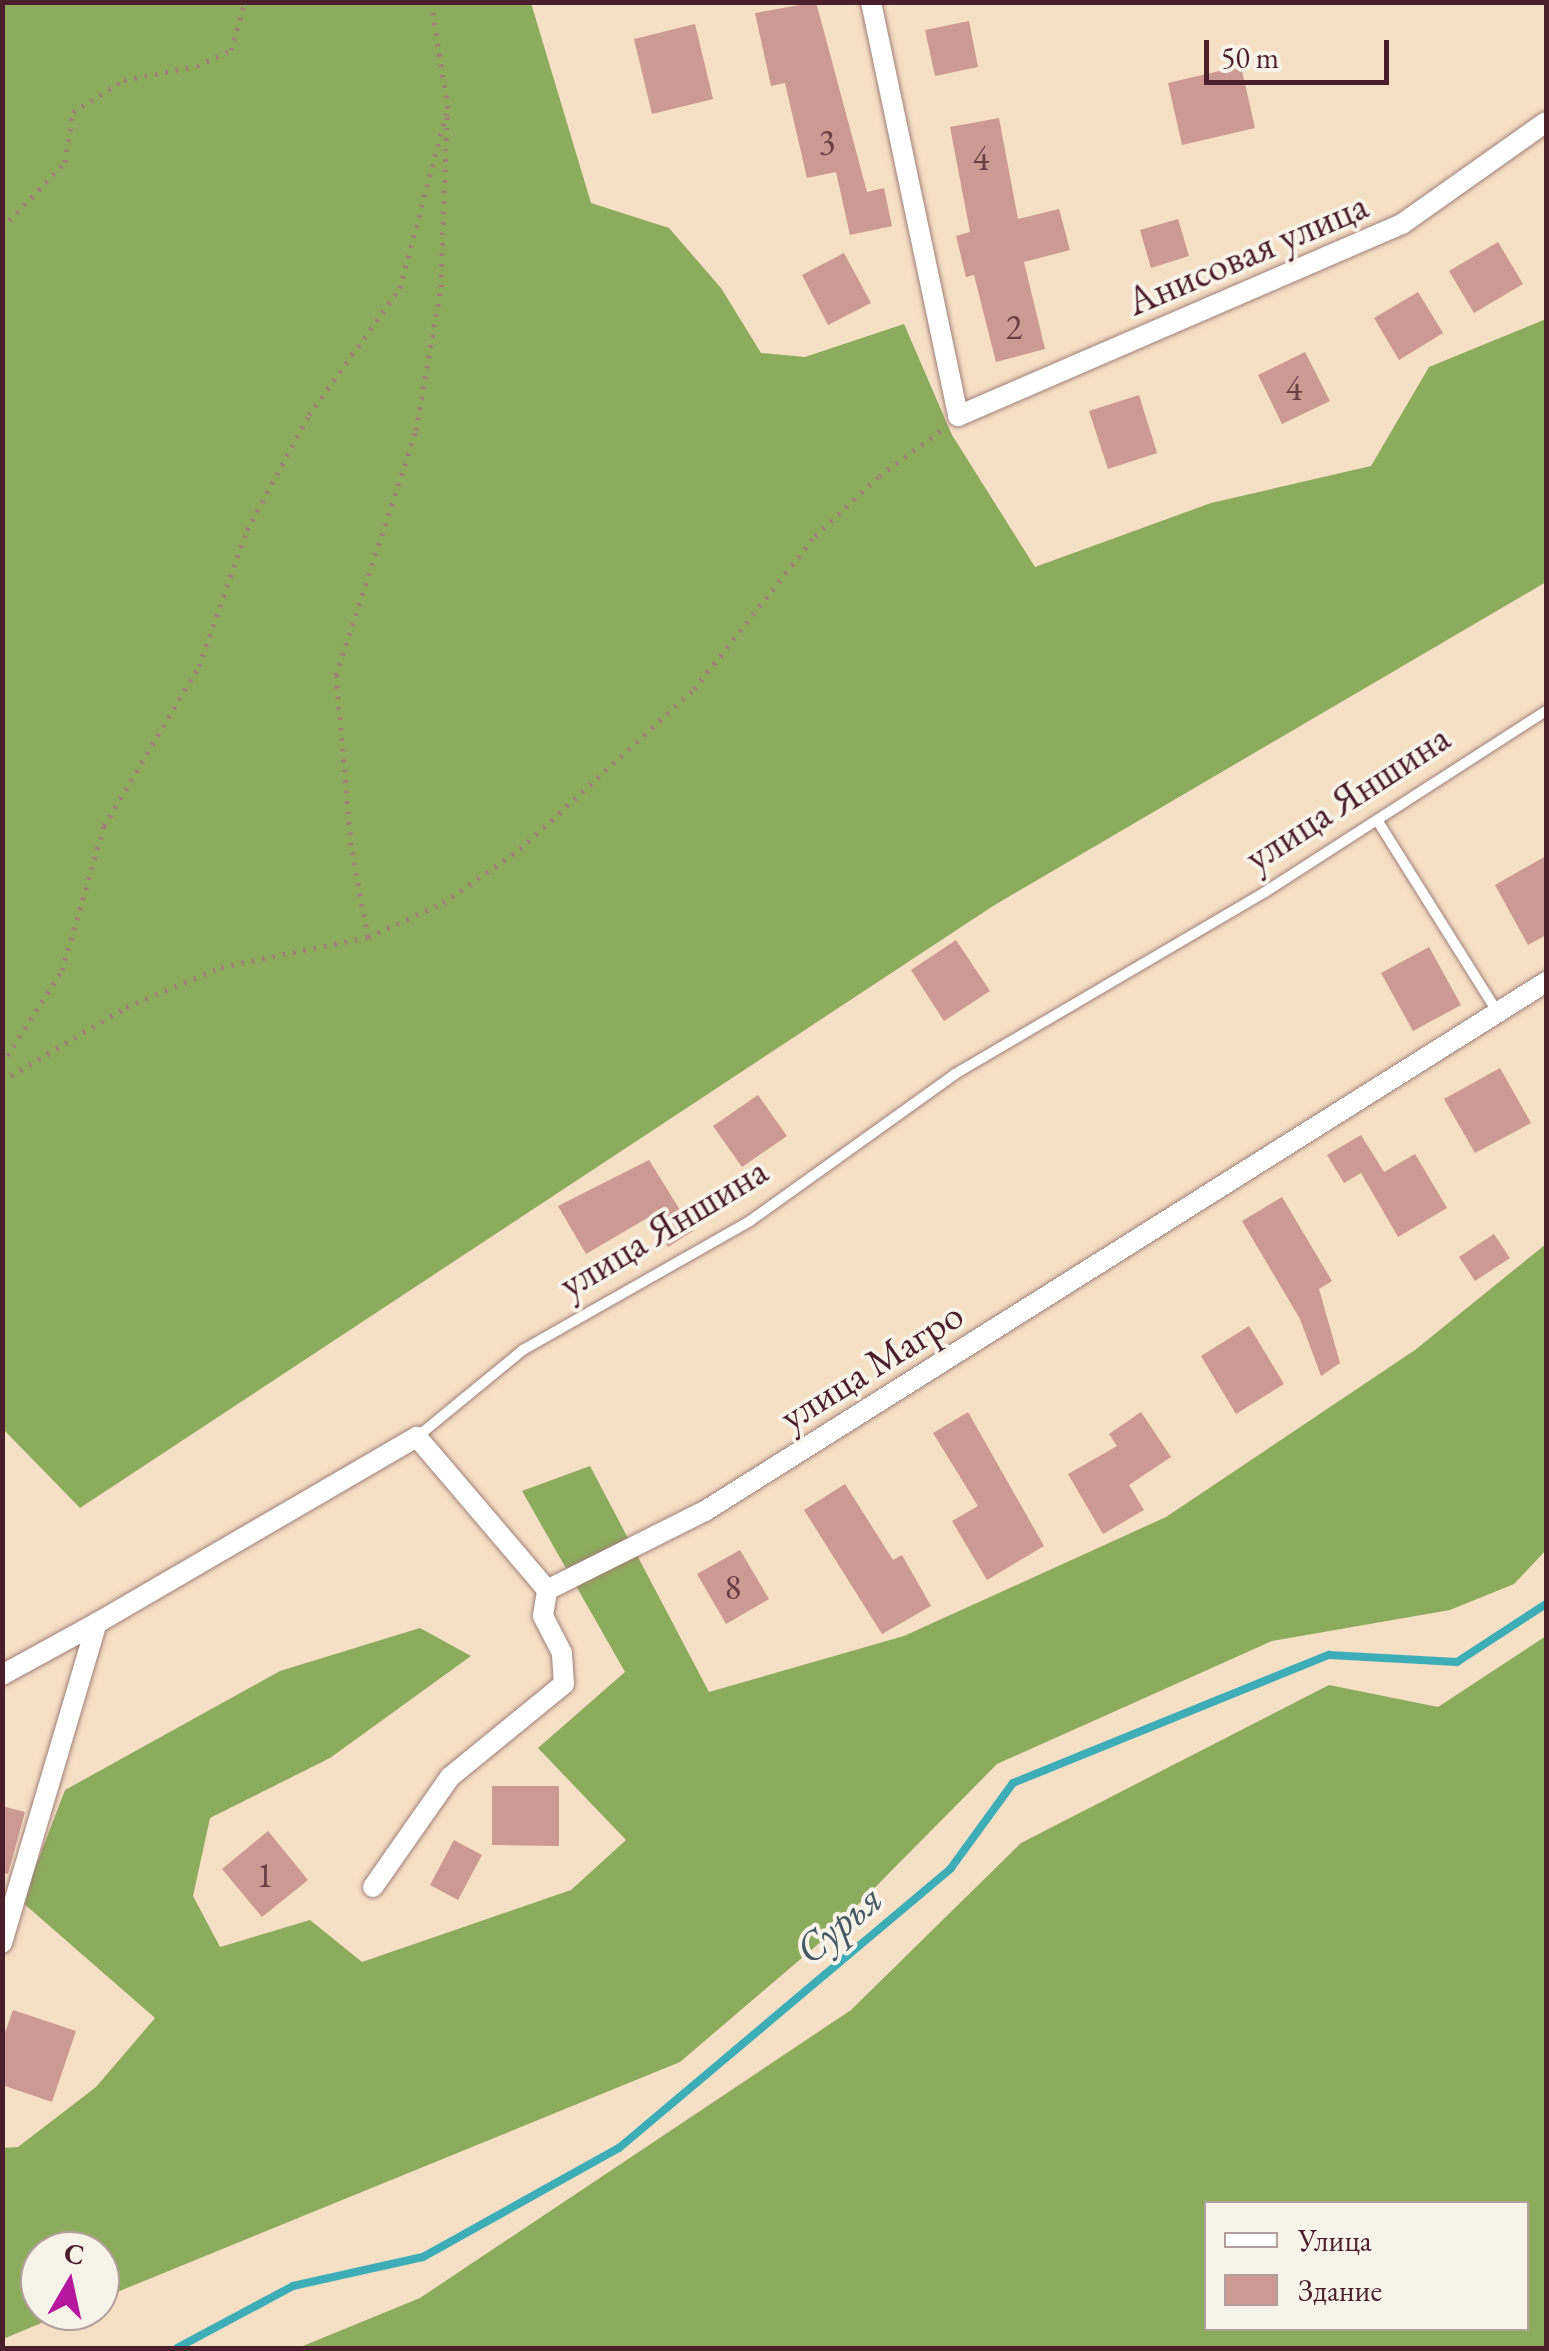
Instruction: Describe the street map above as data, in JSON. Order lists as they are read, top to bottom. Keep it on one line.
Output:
{"streets":{"street":["Анисовая улица","улица Яншина","улица Магро"]},"water":["Сурья"],"house_numbers":["3","4","2","4","8","1"],"legend":["Улица","Здание"],"scale_bar":"50 m","north":"top"}
